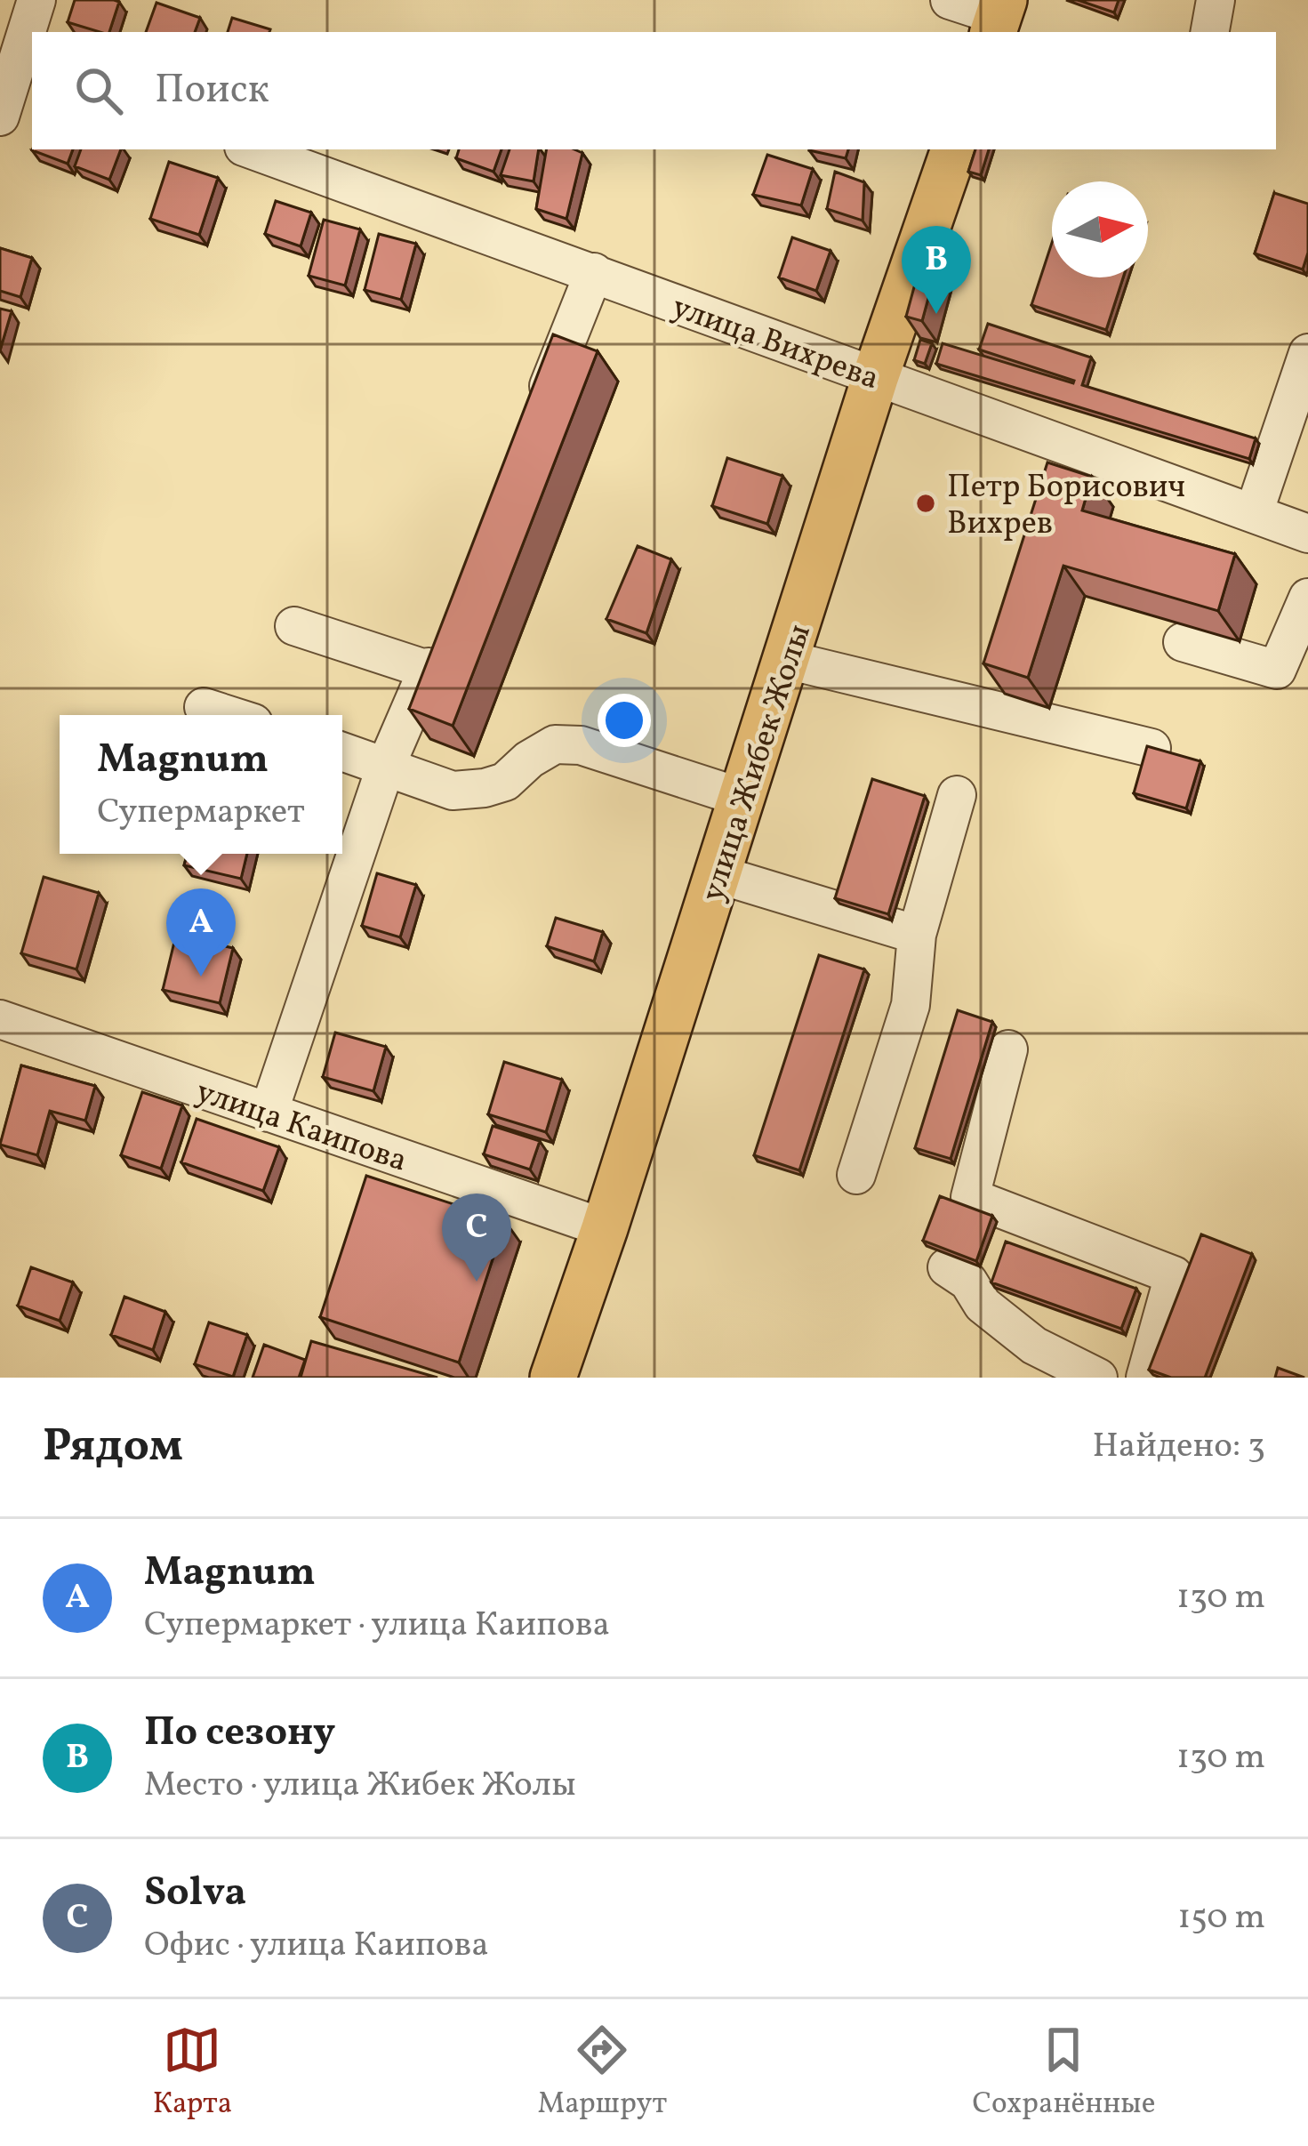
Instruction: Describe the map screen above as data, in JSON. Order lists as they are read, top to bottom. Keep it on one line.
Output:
{"streets":{"main road":["улица Жибек Жолы"],"street":["улица Вихрева","улица Каипова"]},"crossings":[["улица Вихрева","улица Жибек Жолы"],["улица Жибек Жолы","улица Каипова"]],"places":["Петр Борисович Вихрев"],"north":"right","page":{"search":"Поиск","pins":["B","A","C"],"popup":["Magnum","Супермаркет"],"heading":["Рядом","Найдено: 3"],"list":[{"mark":"A","name":"Magnum","note":"Супермаркет · улица Каипова","value":"130 m"},{"mark":"B","name":"По сезону","note":"Место · улица Жибек Жолы","value":"130 m"},{"mark":"C","name":"Solva","note":"Офис · улица Каипова","value":"150 m"}],"nav":["Карта","Маршрут","Сохранённые"]}}
